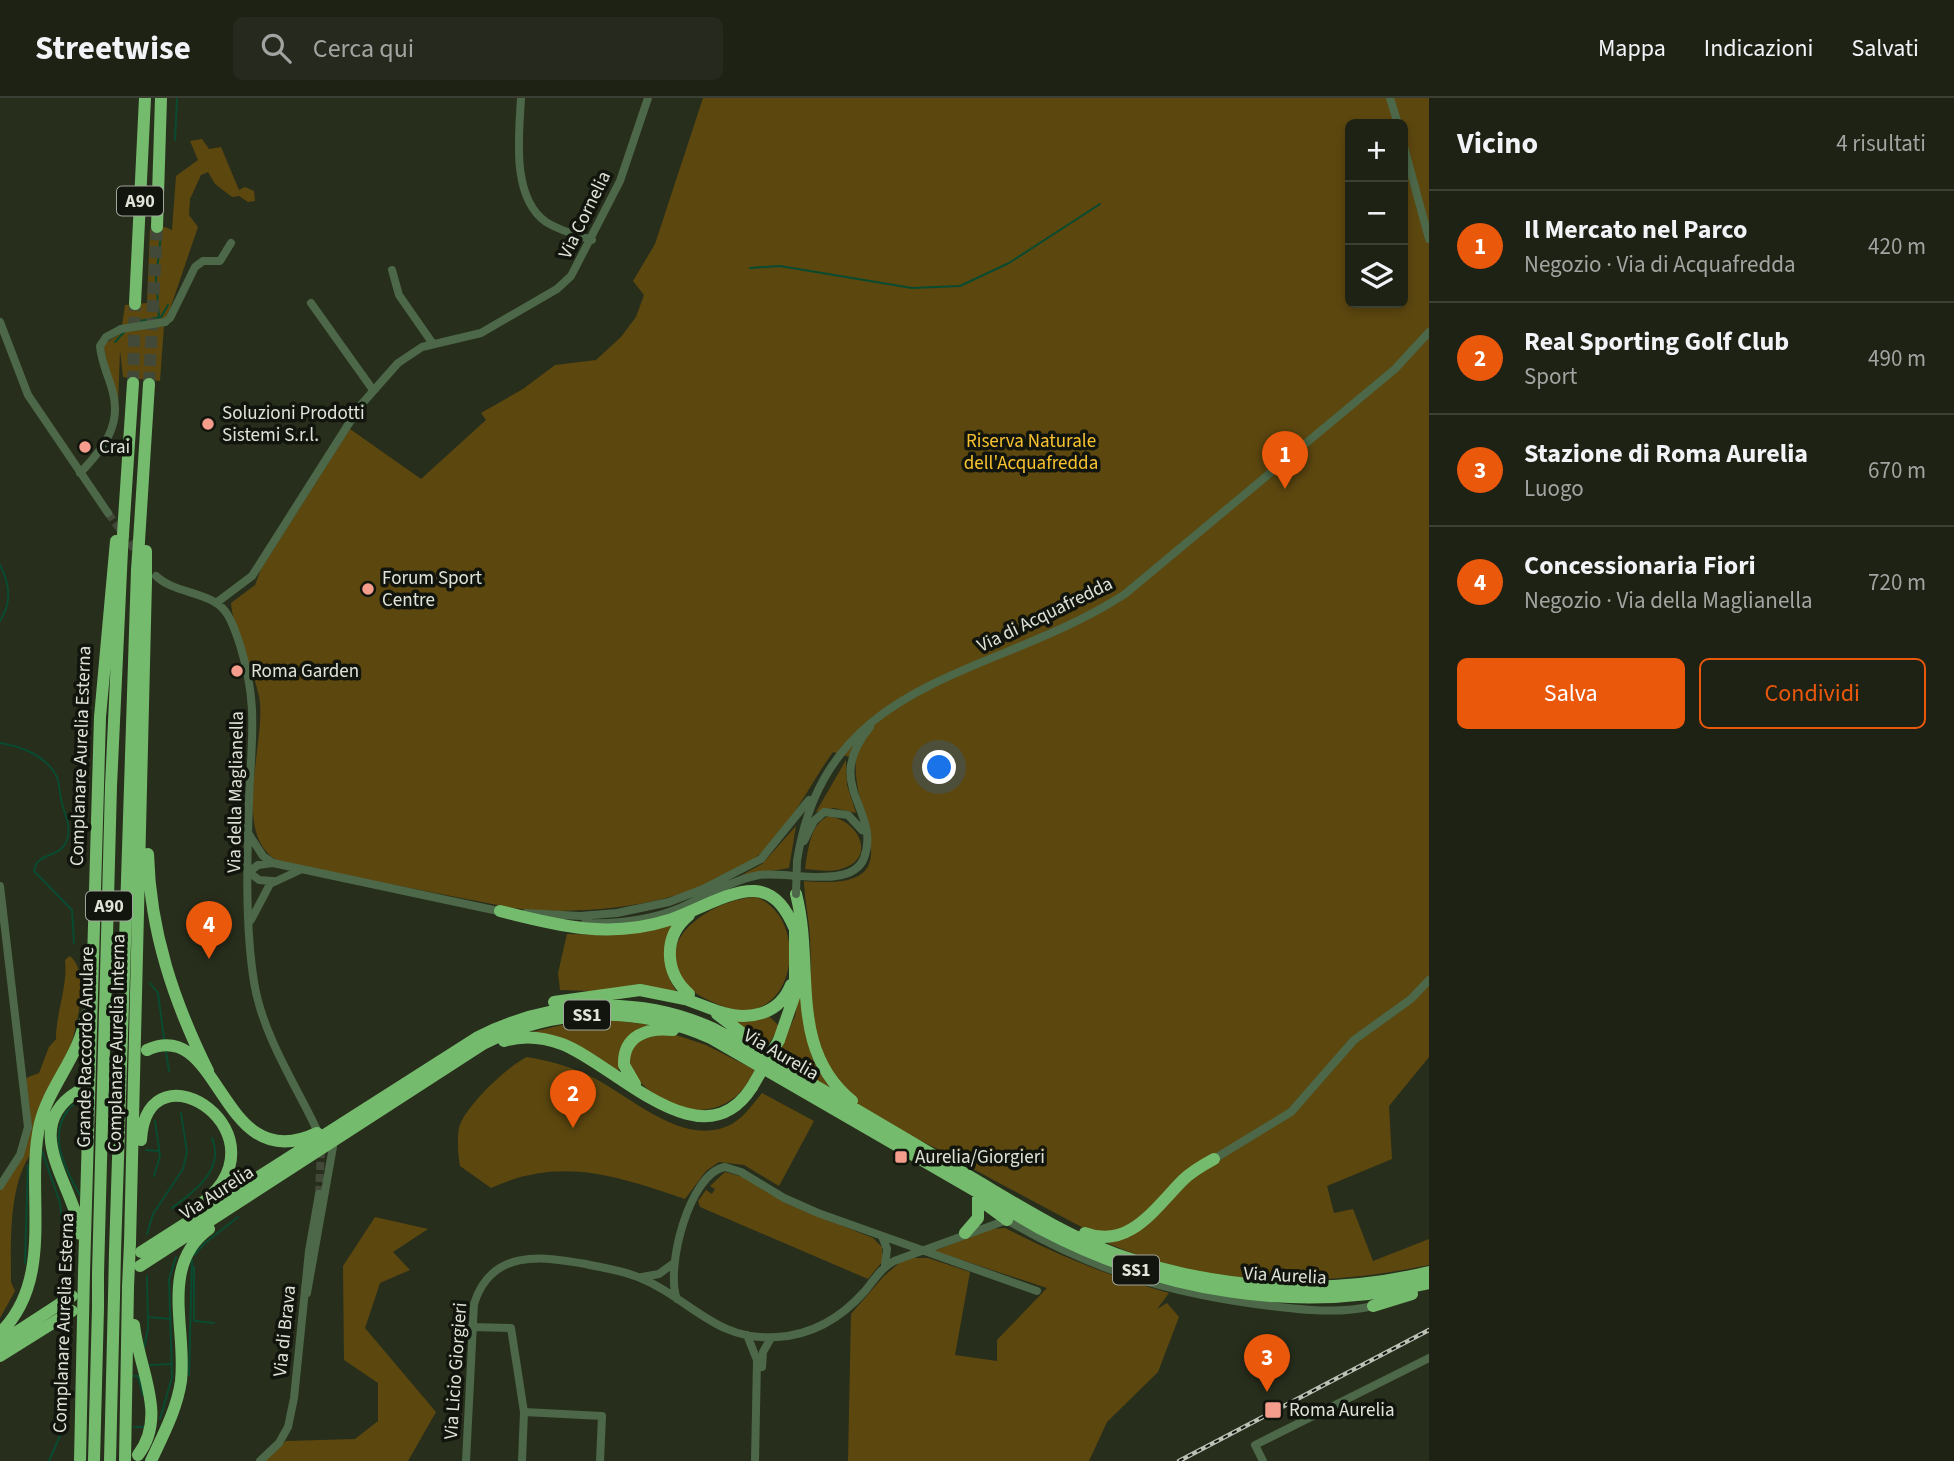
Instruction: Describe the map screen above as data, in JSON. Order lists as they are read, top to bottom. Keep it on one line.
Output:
{"streets":{"highway":["A90","Complanare Aurelia Esterna","SS1","Complanare Aurelia Interna","Grande Raccordo Anulare","Via Aurelia"],"street":["Via Cornelia","Via di Acquafredda","Via della Maglianella","Via di Brava","Via Licio Giorgieri"]},"crossings":[["Via Cornelia","Via della Maglianella"],["Complanare Aurelia Esterna","Grande Raccordo Anulare"],["Complanare Aurelia Interna","Grande Raccordo Anulare"],["Via Aurelia","Via Licio Giorgieri"]],"parks":["Riserva Naturale dell'Acquafredda"],"places":{"other":["Soluzioni Prodotti Sistemi S.r.l.","Crai","Forum Sport Centre","Roma Garden"],"transit":["Aurelia/Giorgieri","Roma Aurelia"]},"page":{"header":"Streetwise","search":"Cerca qui","nav":["Mappa","Indicazioni","Salvati"],"heading":["Vicino","4 risultati"],"map_buttons":["+","−"],"list":[{"mark":"1","name":"Il Mercato nel Parco","note":"Negozio · Via di Acquafredda","value":"420 m"},{"mark":"2","name":"Real Sporting Golf Club","note":"Sport","value":"490 m"},{"mark":"3","name":"Stazione di Roma Aurelia","note":"Luogo","value":"670 m"},{"mark":"4","name":"Concessionaria Fiori","note":"Negozio · Via della Maglianella","value":"720 m"}],"pins":["1","4","2","3"],"buttons":["Salva","Condividi"]}}
